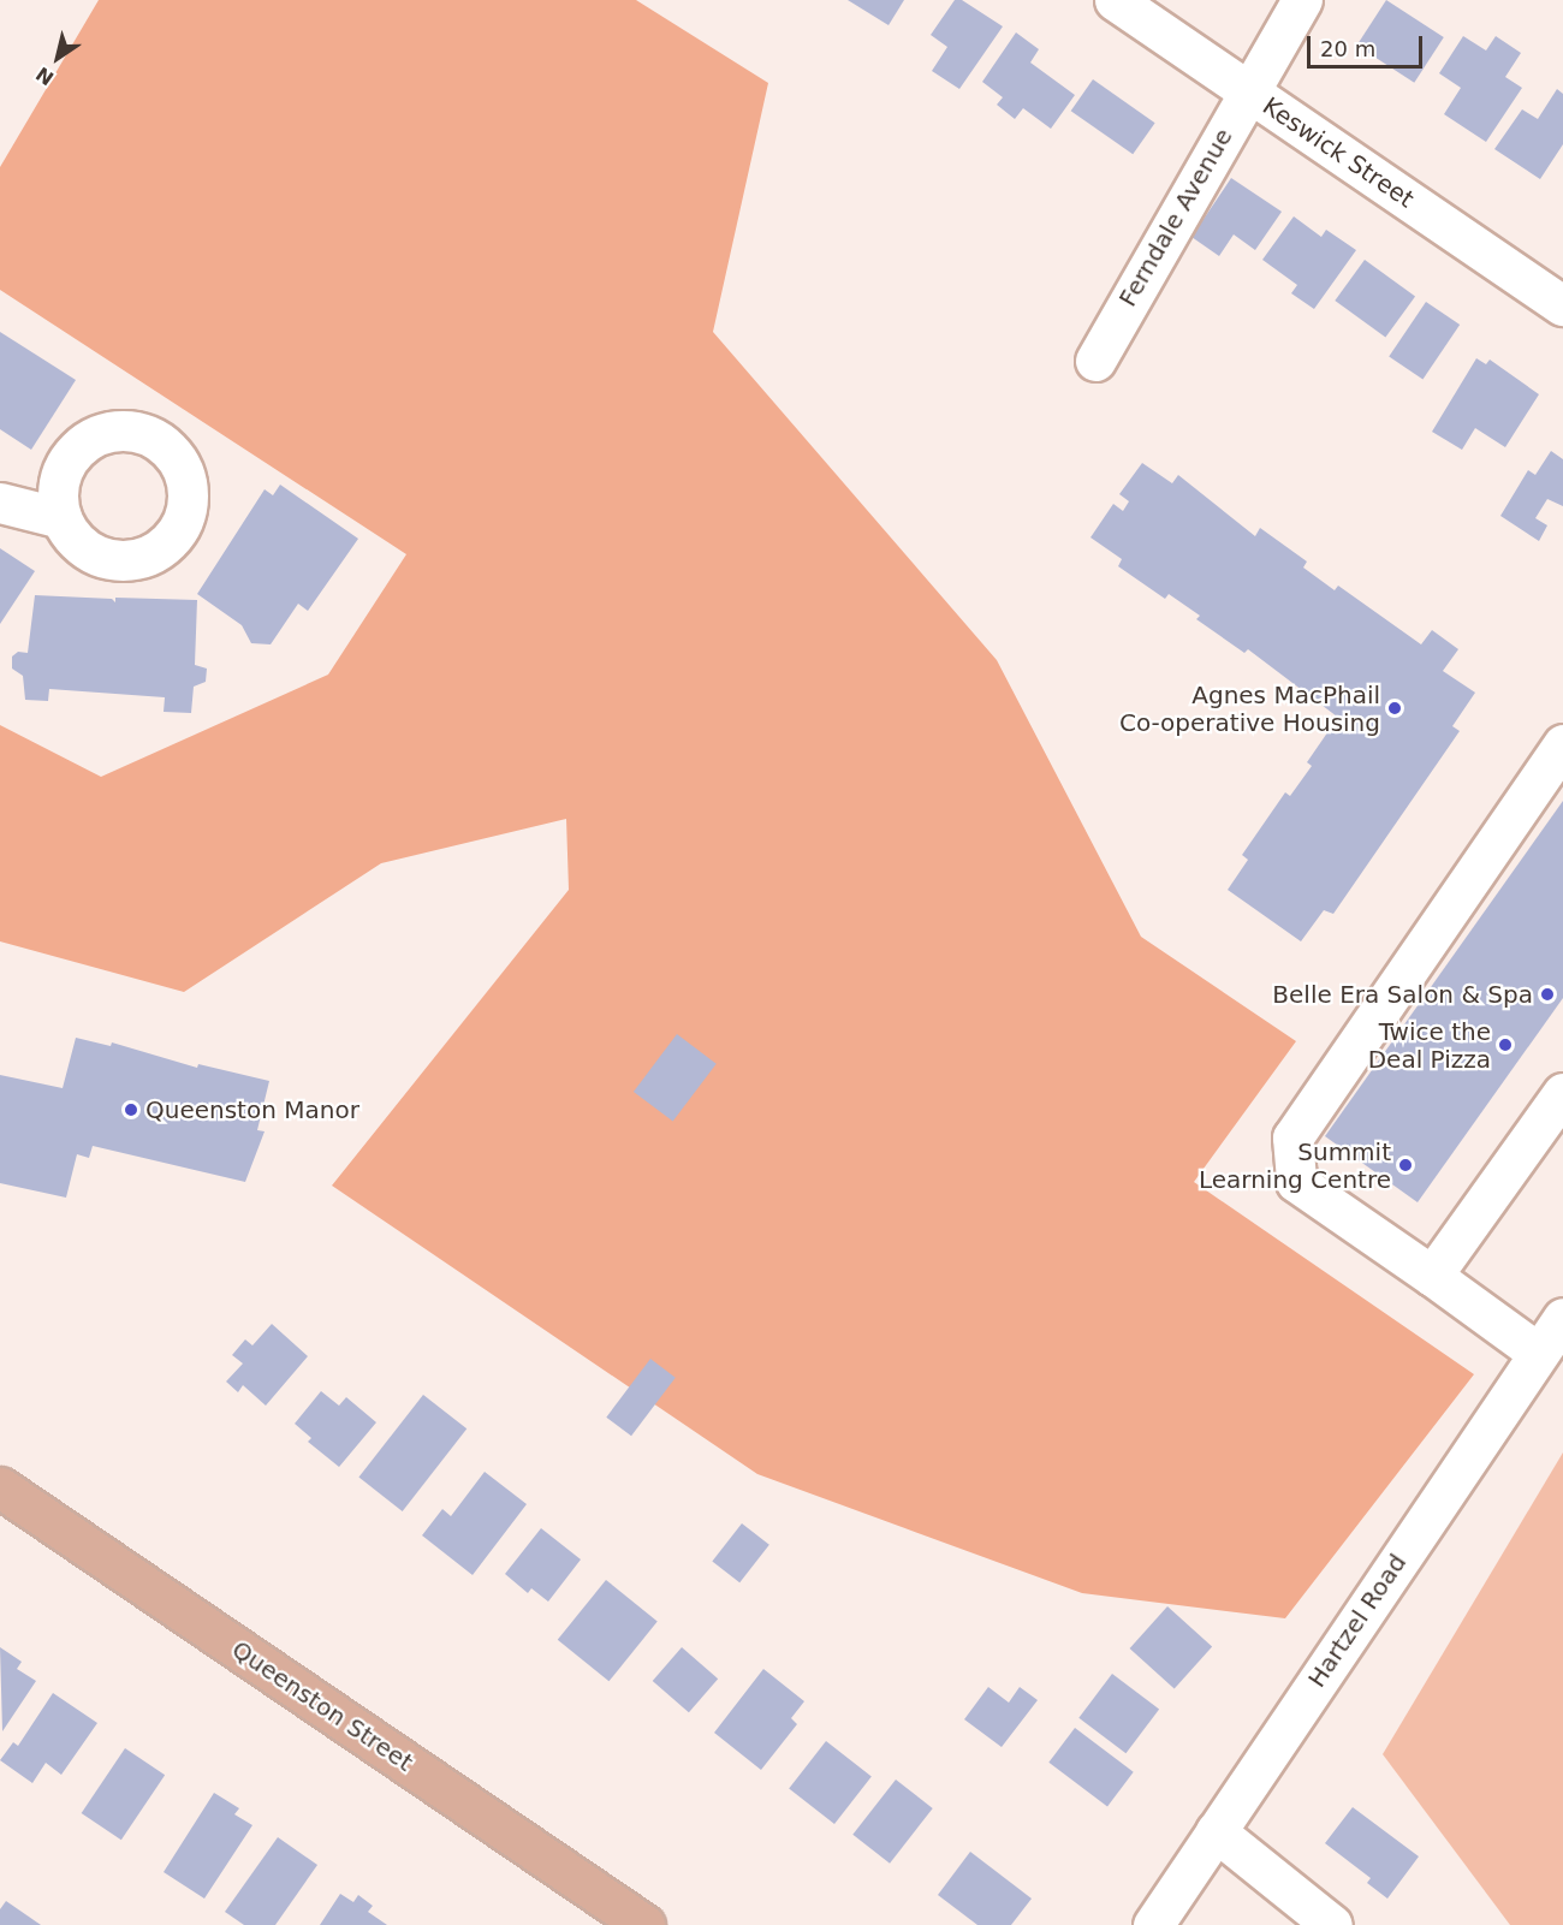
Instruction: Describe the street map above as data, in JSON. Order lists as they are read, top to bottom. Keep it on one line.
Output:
{"streets":{"main road":["Queenston Street"],"street":["Keswick Street","Ferndale Avenue","Hartzel Road"]},"crossings":[["Keswick Street","Ferndale Avenue"]],"places":["Agnes MacPhail Co-operative Housing","Belle Era Salon & Spa","Twice the Deal Pizza","Queenston Manor","Summit Learning Centre"],"scale_bar":"20 m","north":"bottom left"}
